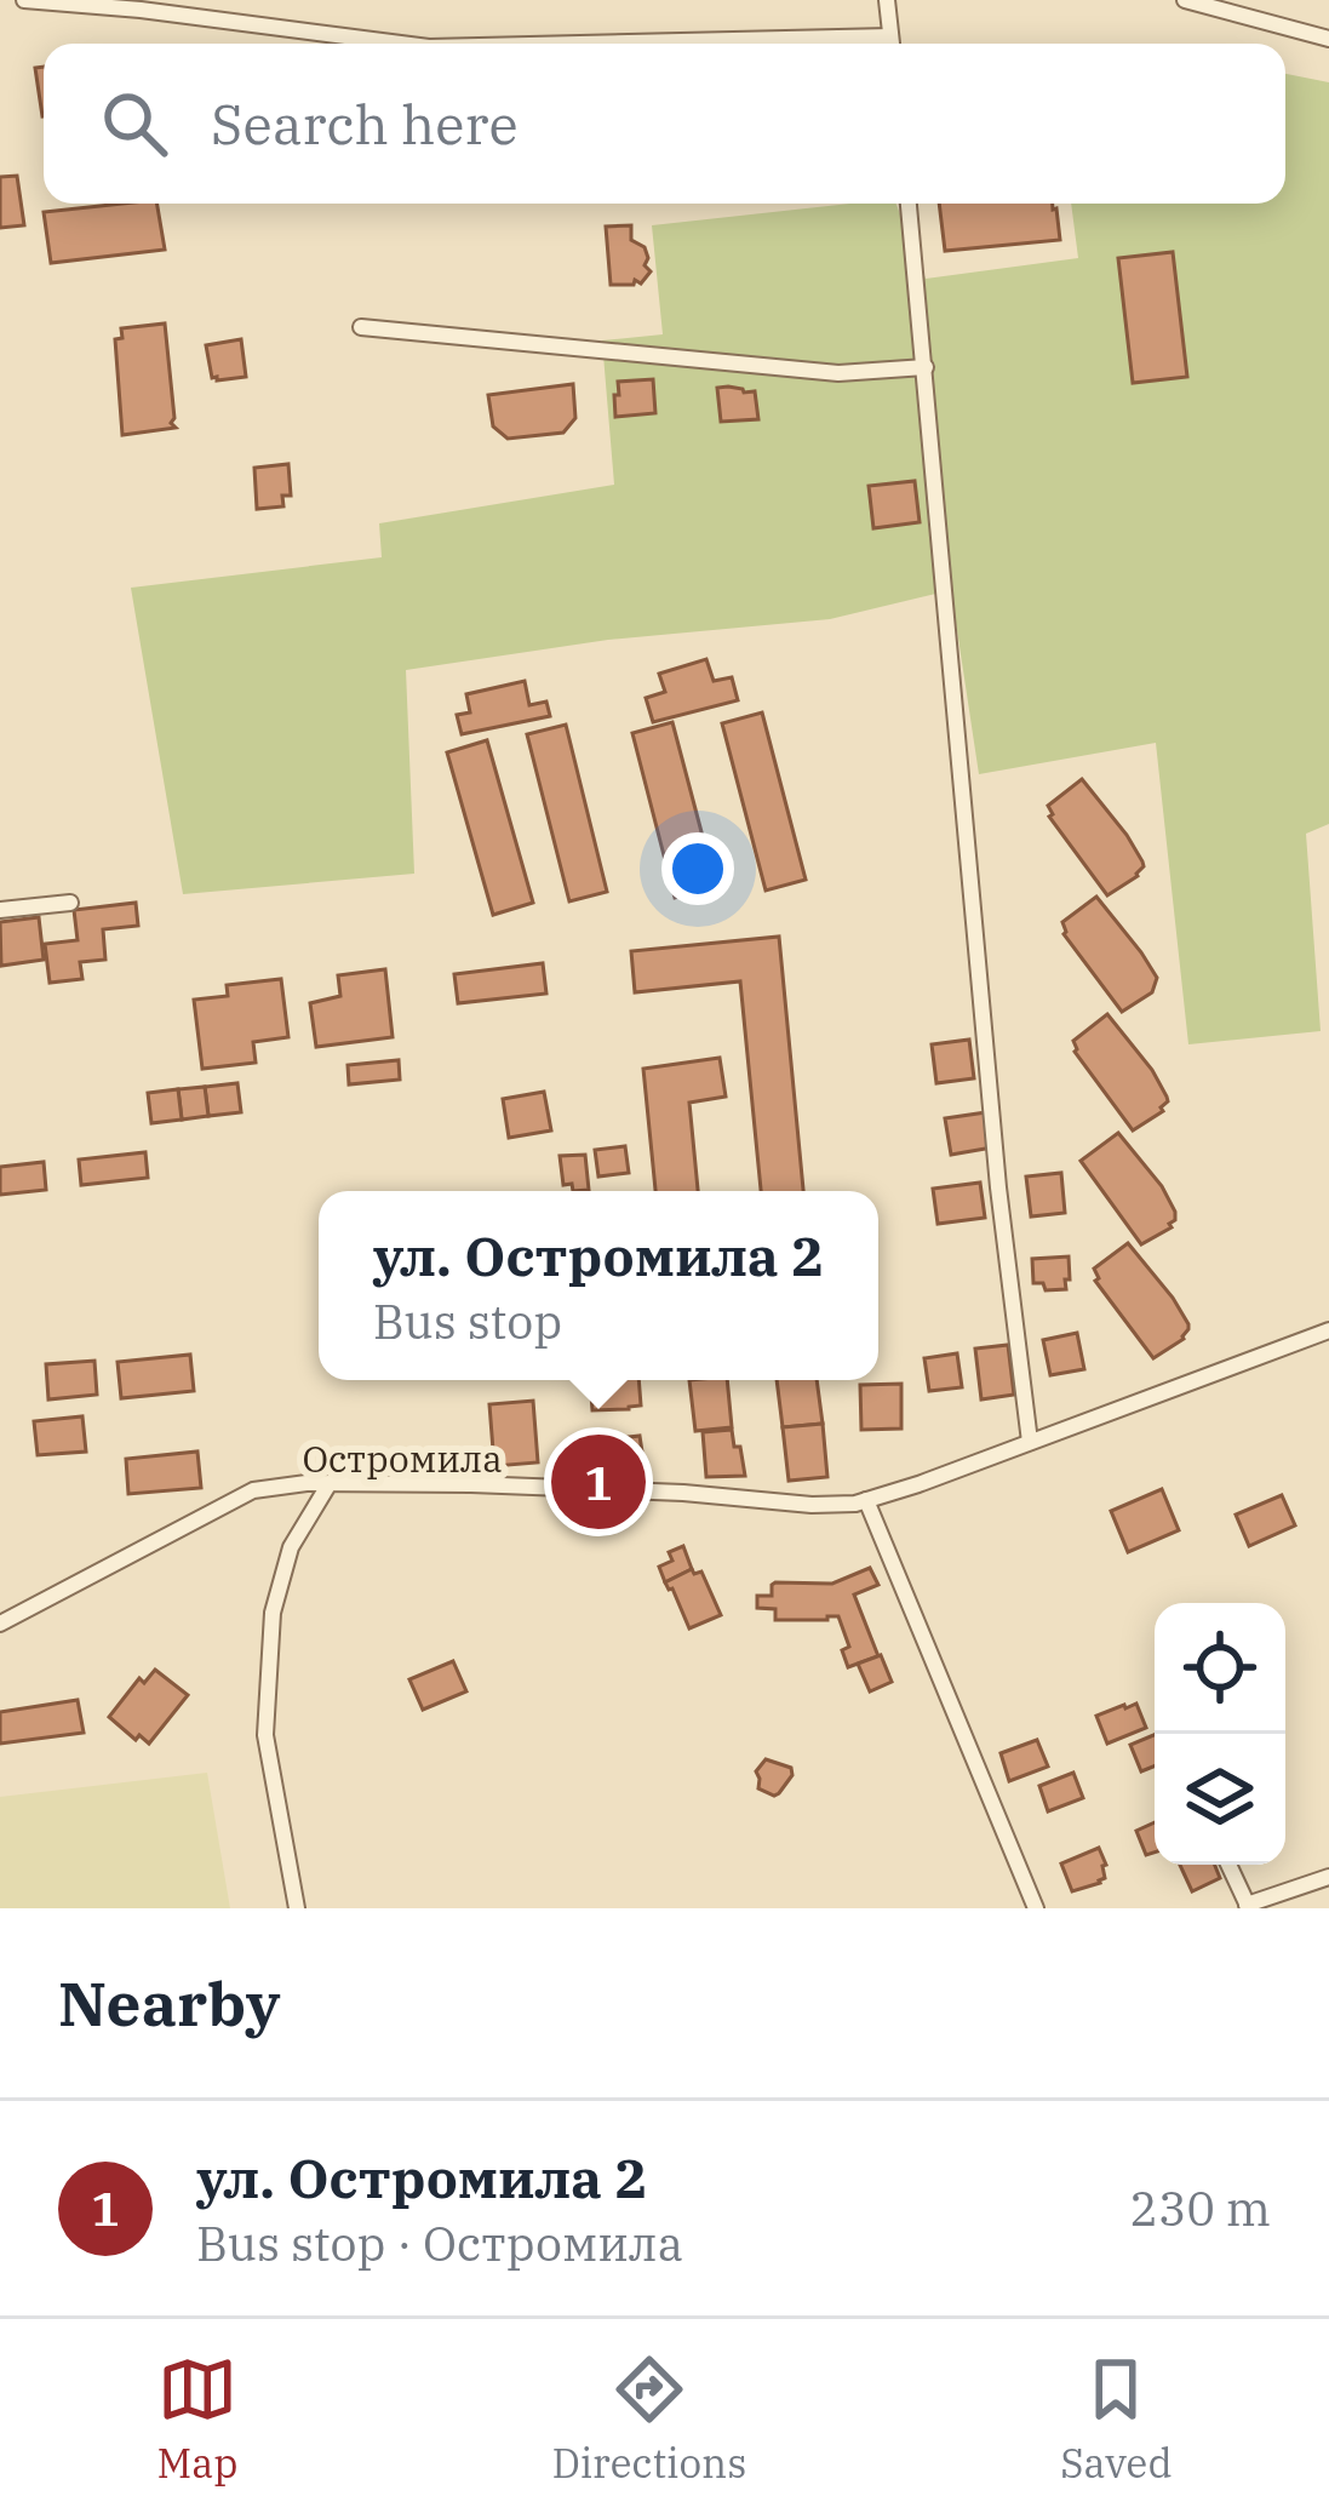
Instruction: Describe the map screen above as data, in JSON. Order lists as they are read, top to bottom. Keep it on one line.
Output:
{"streets":{"street":["Остромила"]},"page":{"search":"Search here","popup":["ул. Остромила 2","Bus stop"],"pins":"1","heading":"Nearby","list":[{"mark":"1","name":"ул. Остромила 2","note":"Bus stop · Остромила","value":"230 m"}],"nav":["Map","Directions","Saved"]}}
